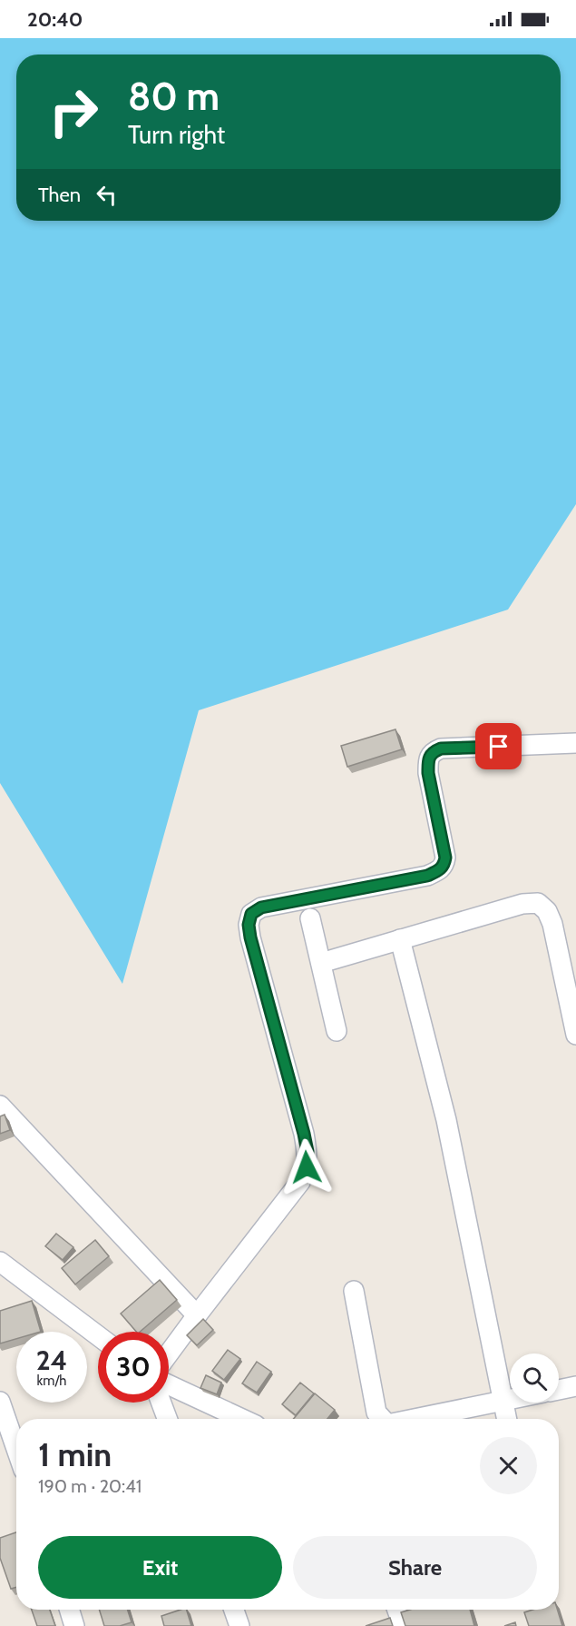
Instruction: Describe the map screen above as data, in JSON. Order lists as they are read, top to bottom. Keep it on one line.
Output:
{"page":{"status":"20:40","turn":["80 m","Turn right"],"then":"Then","speed":"24 km/h","limit":"30","heading":["1 min","190 m · 20:41"],"buttons":["Exit","Share"]}}
